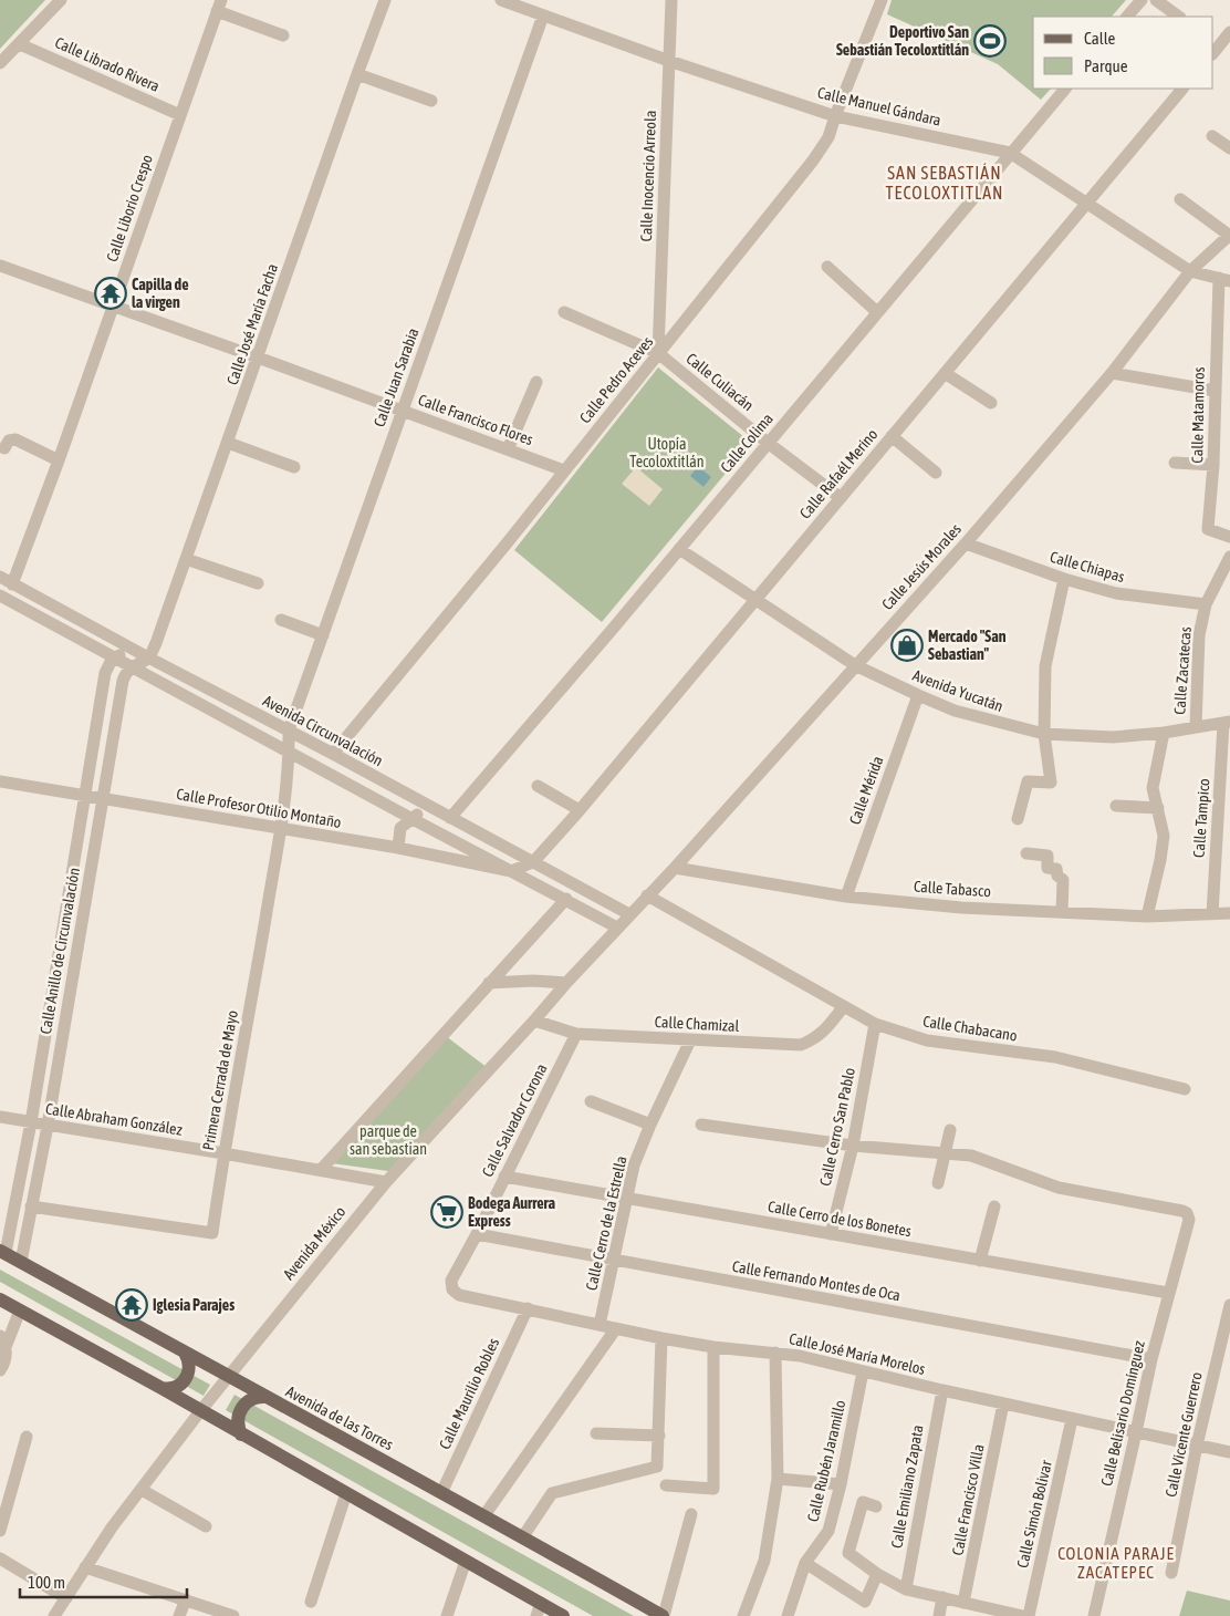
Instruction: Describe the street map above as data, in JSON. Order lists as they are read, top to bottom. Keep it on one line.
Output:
{"streets":{"main road":["Avenida de las Torres"],"street":["Calle Librado Rivera","Calle Manuel Gándara","Calle Inocencio Arreola","Calle Liborio Crespo","Calle José María Facha","Calle Juan Sarabia","Calle Pedro Aceves","Calle Culiacán","Calle Matamoros","Calle Francisco Flores","Calle Colima","Calle Rafaél Merino","Calle Jesús Morales","Calle Chiapas","Calle Zacatecas","Avenida Yucatán","Avenida Circunvalación","Calle Mérida","Calle Profesor Otilio Montaño","Calle Tampico","Calle Tabasco","Calle Anillo de Circunvalación","Calle Chamizal","Calle Chabacano","Primera Cerrada de Mayo","Calle Abraham González","Calle Salvador Corona","Calle Cerro San Pablo","Calle Cerro de los Bonetes","Calle Cerro de la Estrella","Avenida México","Calle Fernando Montes de Oca","Calle José María Morelos","Calle Maurilio Robles","Calle Belisario Domínguez","Calle Vicente Guerrero","Calle Rubén Jaramillo","Calle Emiliano Zapata","Calle Francisco Villa","Calle Simón Bolivar"]},"crossings":[["Calle Librado Rivera","Calle Liborio Crespo"],["Calle Manuel Gándara","Calle Inocencio Arreola"],["Calle Manuel Gándara","Calle Juan Sarabia"],["Calle Manuel Gándara","Calle Pedro Aceves"],["Calle Manuel Gándara","Calle Matamoros"],["Calle Manuel Gándara","Calle Colima"],["Calle Manuel Gándara","Calle Rafaél Merino"],["Calle Manuel Gándara","Calle Jesús Morales"],["Calle Inocencio Arreola","Calle Pedro Aceves"],["Calle Inocencio Arreola","Calle Culiacán"],["Calle Liborio Crespo","Calle Francisco Flores"],["Calle Liborio Crespo","Avenida Circunvalación"],["Calle José María Facha","Calle Francisco Flores"],["Calle José María Facha","Avenida Circunvalación"],["Calle Juan Sarabia","Calle Francisco Flores"],["Calle Juan Sarabia","Avenida Circunvalación"],["Calle Juan Sarabia","Primera Cerrada de Mayo"],["Calle Pedro Aceves","Calle Culiacán"],["Calle Pedro Aceves","Calle Francisco Flores"],["Calle Pedro Aceves","Avenida Circunvalación"],["Calle Culiacán","Calle Colima"],["Calle Culiacán","Calle Rafaél Merino"],["Calle Colima","Avenida Yucatán"],["Calle Colima","Avenida Circunvalación"],["Calle Rafaél Merino","Avenida Yucatán"],["Calle Rafaél Merino","Avenida Circunvalación"],["Calle Rafaél Merino","Calle Profesor Otilio Montaño"],["Calle Jesús Morales","Calle Chiapas"],["Calle Jesús Morales","Avenida Yucatán"],["Calle Jesús Morales","Avenida Circunvalación"],["Calle Jesús Morales","Calle Tabasco"],["Calle Jesús Morales","Calle Chabacano"],["Calle Jesús Morales","Avenida México"],["Calle Chiapas","Calle Zacatecas"],["Calle Zacatecas","Avenida Yucatán"],["Avenida Yucatán","Calle Mérida"],["Avenida Yucatán","Calle Tampico"],["Avenida Circunvalación","Avenida México"],["Calle Mérida","Calle Tabasco"],["Calle Profesor Otilio Montaño","Calle Anillo de Circunvalación"],["Calle Profesor Otilio Montaño","Primera Cerrada de Mayo"],["Calle Tampico","Calle Tabasco"],["Calle Anillo de Circunvalación","Primera Cerrada de Mayo"],["Calle Anillo de Circunvalación","Calle Abraham González"],["Calle Anillo de Circunvalación","Avenida de las Torres"],["Calle Chamizal","Calle Chabacano"],["Calle Chamizal","Calle Salvador Corona"],["Calle Chamizal","Calle Cerro de la Estrella"],["Calle Chamizal","Avenida México"],["Calle Chabacano","Calle Cerro San Pablo"],["Primera Cerrada de Mayo","Calle Abraham González"],["Calle Abraham González","Avenida México"],["Calle Salvador Corona","Calle Cerro de los Bonetes"],["Calle Salvador Corona","Calle Fernando Montes de Oca"],["Calle Salvador Corona","Calle José María Morelos"],["Calle Cerro San Pablo","Calle Cerro de los Bonetes"],["Calle Cerro de los Bonetes","Calle Cerro de la Estrella"],["Calle Cerro de los Bonetes","Calle Belisario Domínguez"],["Calle Cerro de la Estrella","Calle Fernando Montes de Oca"],["Calle Cerro de la Estrella","Calle José María Morelos"],["Avenida México","Avenida de las Torres"],["Calle Fernando Montes de Oca","Calle Belisario Domínguez"],["Calle José María Morelos","Calle Maurilio Robles"],["Calle José María Morelos","Calle Belisario Domínguez"],["Calle José María Morelos","Calle Vicente Guerrero"],["Calle José María Morelos","Calle Rubén Jaramillo"],["Calle José María Morelos","Calle Emiliano Zapata"],["Calle José María Morelos","Calle Francisco Villa"],["Calle José María Morelos","Calle Simón Bolivar"],["Calle Maurilio Robles","Avenida de las Torres"]],"districts":["SAN SEBASTIÁN TECOLOXTITLAN","COLONIA PARAJE ZACATEPEC"],"parks":["Utopía Tecoloxtitlán","parque de san sebastian"],"places":{"sports":["Deportivo San Sebastián Tecoloxtitlán"],"temple":["Capilla de la virgen","Iglesia Parajes"],"shop":["Mercado \"San Sebastian\""],"supermarket":["Bodega Aurrera Express"]},"legend":["Calle","Parque"],"scale_bar":"100 m"}
